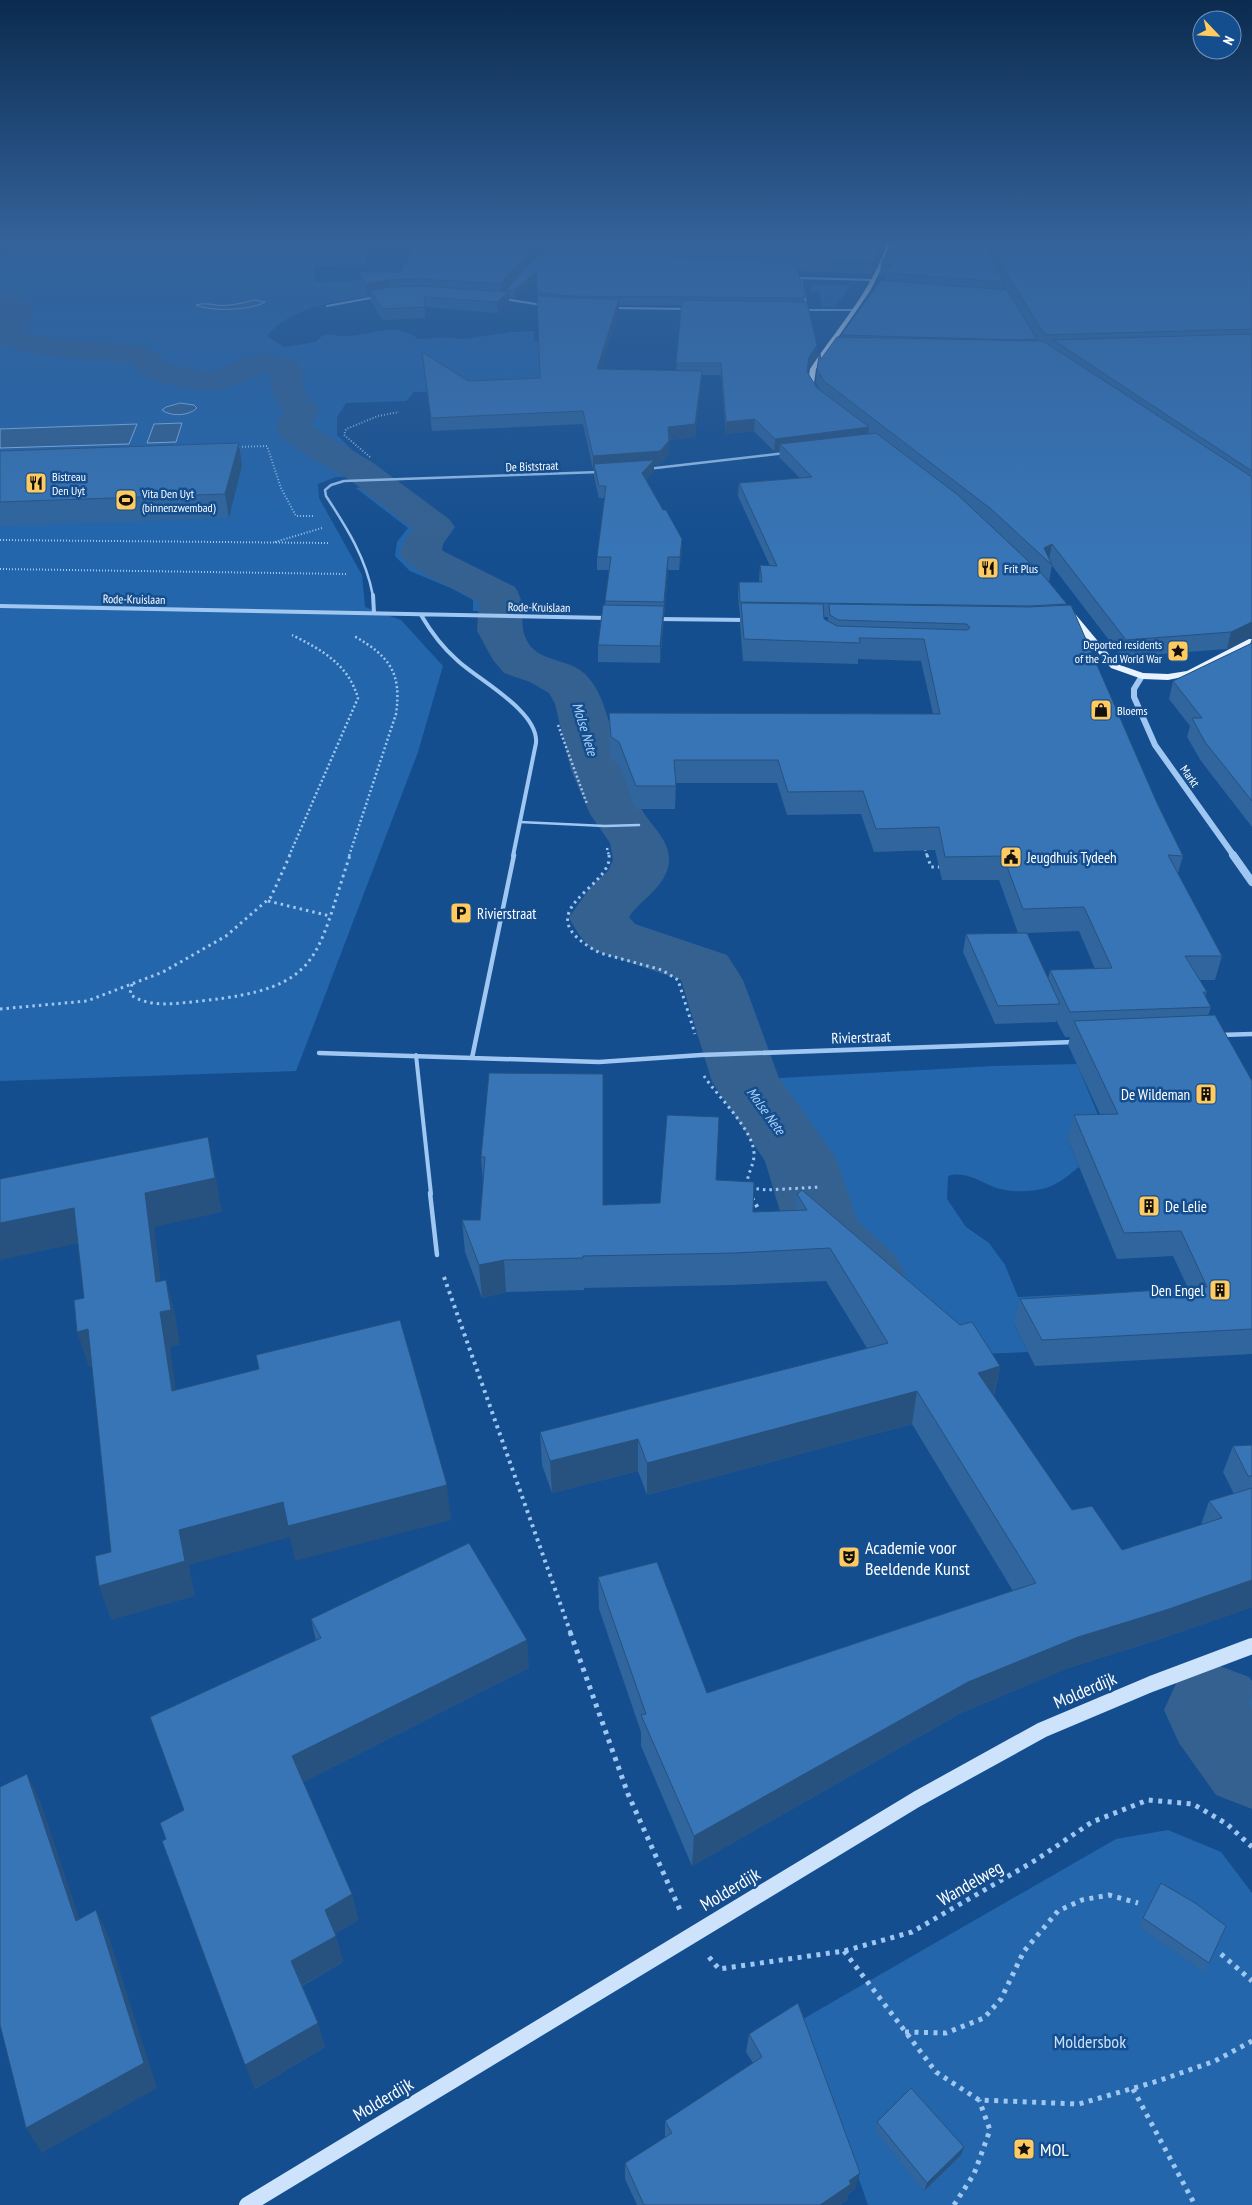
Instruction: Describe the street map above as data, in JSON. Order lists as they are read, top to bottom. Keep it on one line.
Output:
{"streets":{"main road":["Molderdijk"],"street":["De Biststraat","Rode-Kruislaan","Markt","Rivierstraat"],"path":["Wandelweg"]},"crossings":[["De Biststraat","Rode-Kruislaan"],["Molderdijk","Wandelweg"]],"water":["Molse Nete"],"parks":["Moldersbok"],"places":{"restaurant":["Bistreau Den Uyt","Frit Plus"],"sports":["Vita Den Uyt (binnenzwembad)"],"place":["Deported residents of the 2nd World War","MOL"],"shop":["Bloems"],"public building":["Jeugdhuis Tydeeh"],"parking":["Rivierstraat"],"building":["De Wildeman","De Lelie","Den Engel"],"theatre":["Academie voor Beeldende Kunst"]},"north":"bottom right"}
